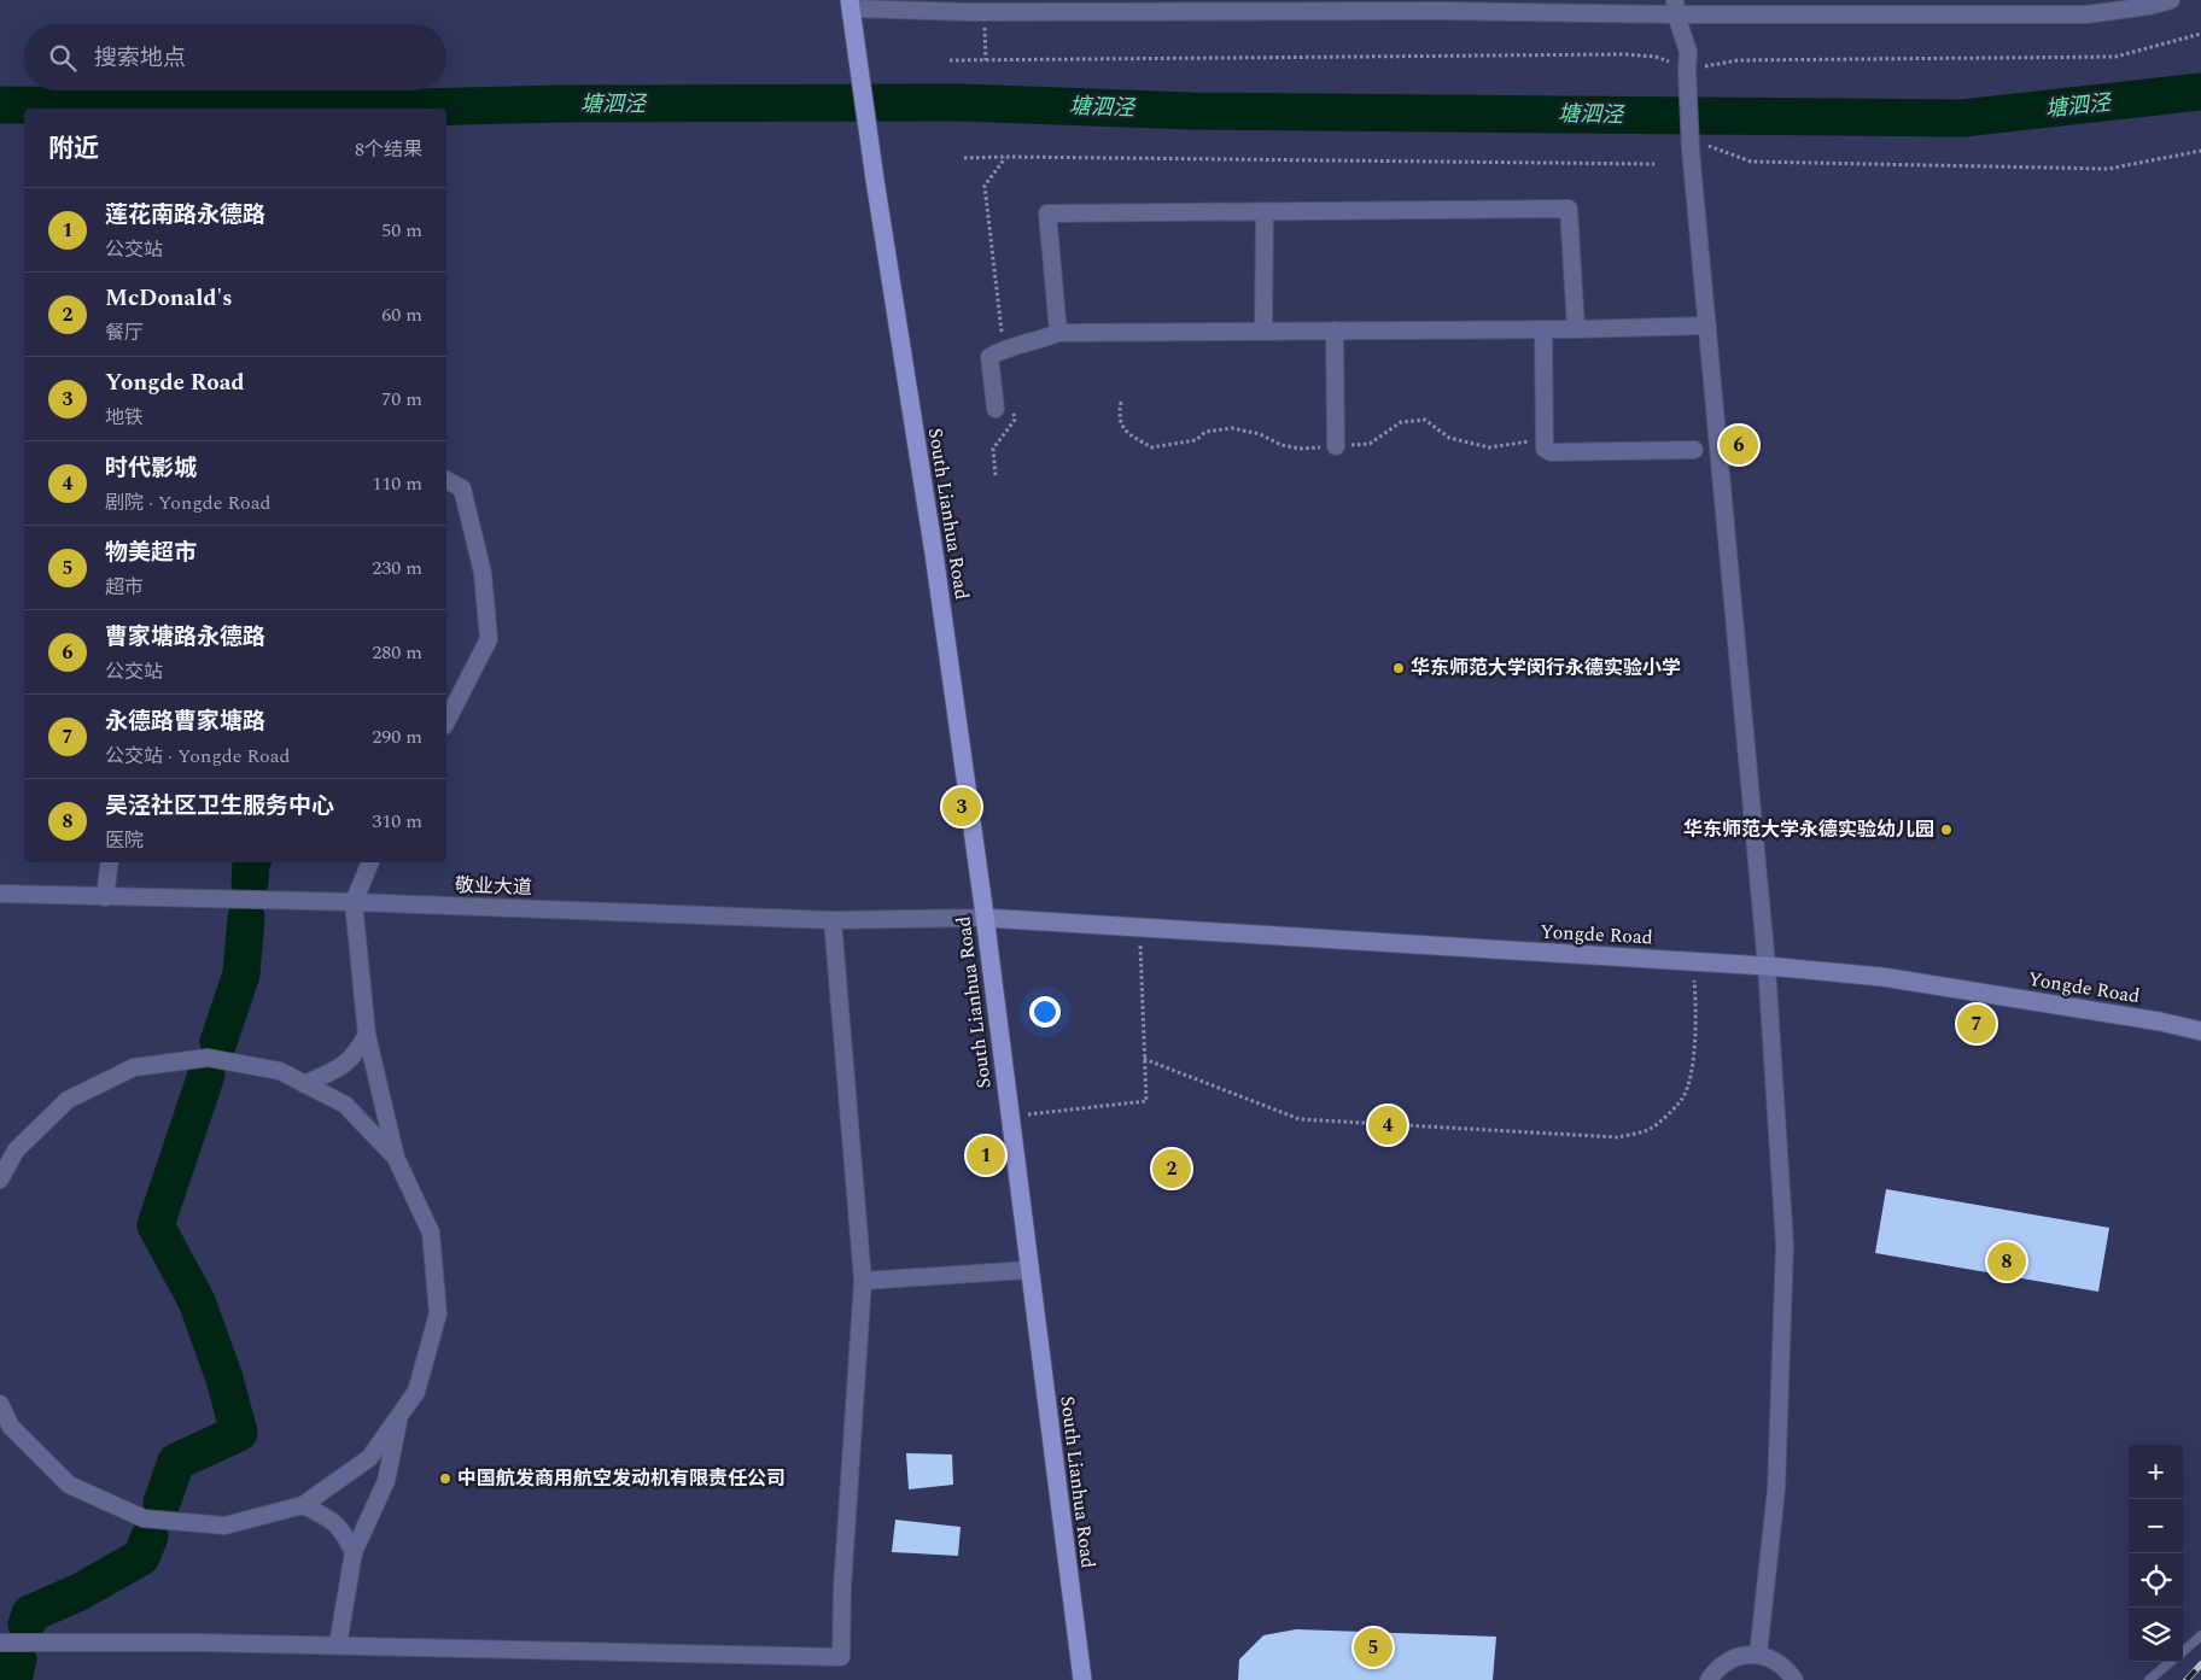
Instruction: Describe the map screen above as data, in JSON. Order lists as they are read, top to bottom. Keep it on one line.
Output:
{"streets":{"main road":["South Lianhua Road"],"street":["敬业大道","Yongde Road"]},"crossings":[["South Lianhua Road","敬业大道"],["South Lianhua Road","Yongde Road"],["敬业大道","Yongde Road"]],"water":["塘泗泾"],"places":["华东师范大学闵行永德实验小学","华东师范大学永德实验幼儿园","中国航发商用航空发动机有限责任公司"],"page":{"search":"搜索地点","heading":["附近","8个结果"],"list":[{"mark":"1","name":"莲花南路永德路","note":"公交站","value":"50 m"},{"mark":"2","name":"McDonald's","note":"餐厅","value":"60 m"},{"mark":"3","name":"Yongde Road","note":"地铁","value":"70 m"},{"mark":"4","name":"时代影城","note":"剧院 · Yongde Road","value":"110 m"},{"mark":"5","name":"物美超市","note":"超市","value":"230 m"},{"mark":"6","name":"曹家塘路永德路","note":"公交站","value":"280 m"},{"mark":"7","name":"永德路曹家塘路","note":"公交站 · Yongde Road","value":"290 m"},{"mark":"8","name":"吴泾社区卫生服务中心","note":"医院","value":"310 m"}],"pins":["6","3","7","4","1","2","8","5"],"map_buttons":["+","−"]}}
